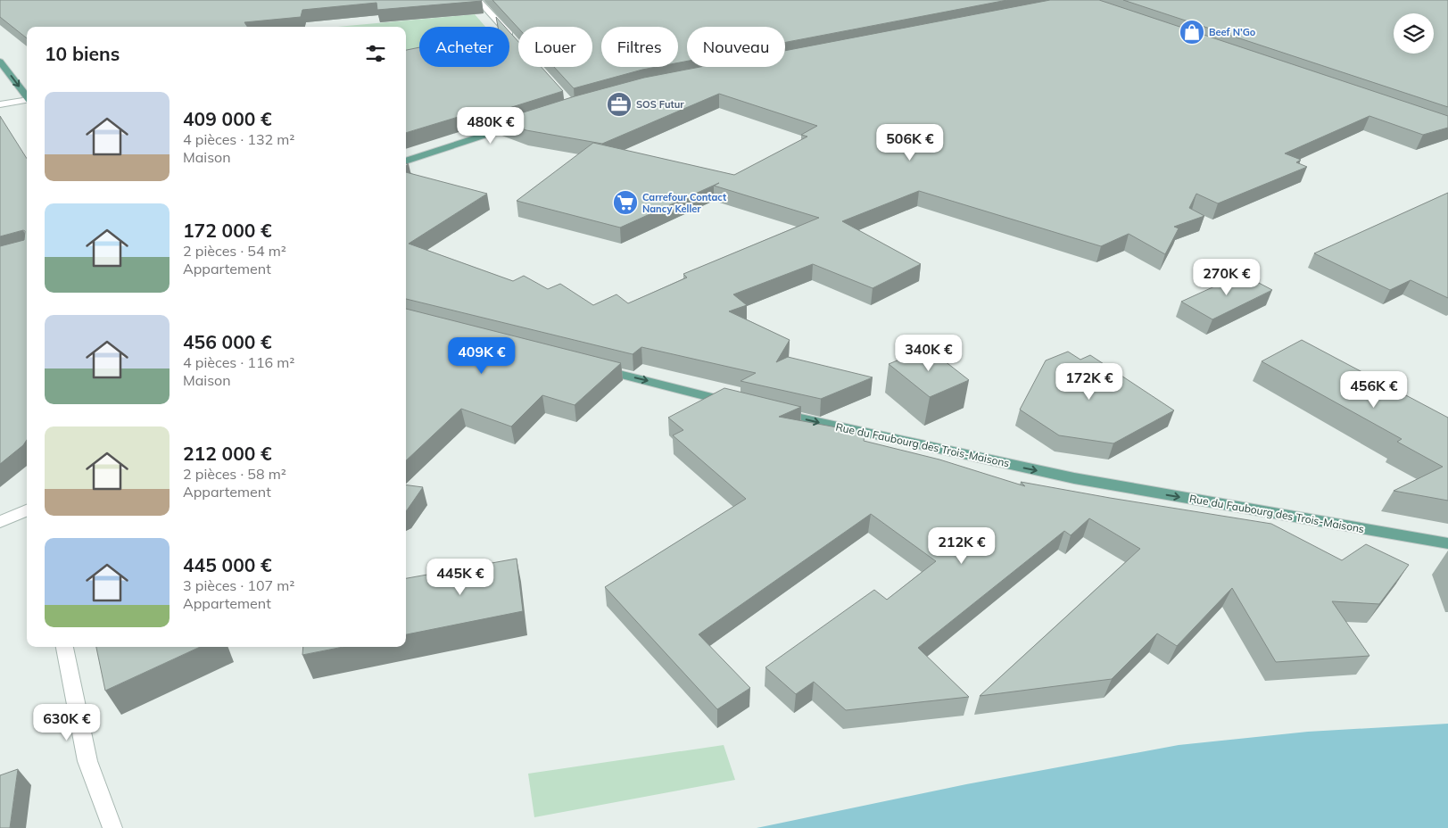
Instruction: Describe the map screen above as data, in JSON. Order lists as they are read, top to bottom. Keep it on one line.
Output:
{"streets":{"main road":["Rue du Faubourg des Trois-Maisons"]},"one_way":["Rue du Faubourg des Trois-Maisons"],"places":{"shop":["Beef N’Go"],"office":["SOS Futur"],"supermarket":["Carrefour Contact Nancy Keller"]},"page":{"chip":["Acheter","Louer","Filtres","Nouveau"],"heading":"10 biens","list":[{"name":"409 000 €","note":"4 pièces · 132 m² · Maison"},{"name":"172 000 €","note":"2 pièces · 54 m² · Appartement"},{"name":"456 000 €","note":"4 pièces · 116 m² · Maison"},{"name":"212 000 €","note":"2 pièces · 58 m² · Appartement"},{"name":"445 000 €","note":"3 pièces · 107 m² · Appartement"}],"price":["480K €","506K €","270K €","340K €","409K €","172K €","456K €","212K €","445K €","630K €"]}}
